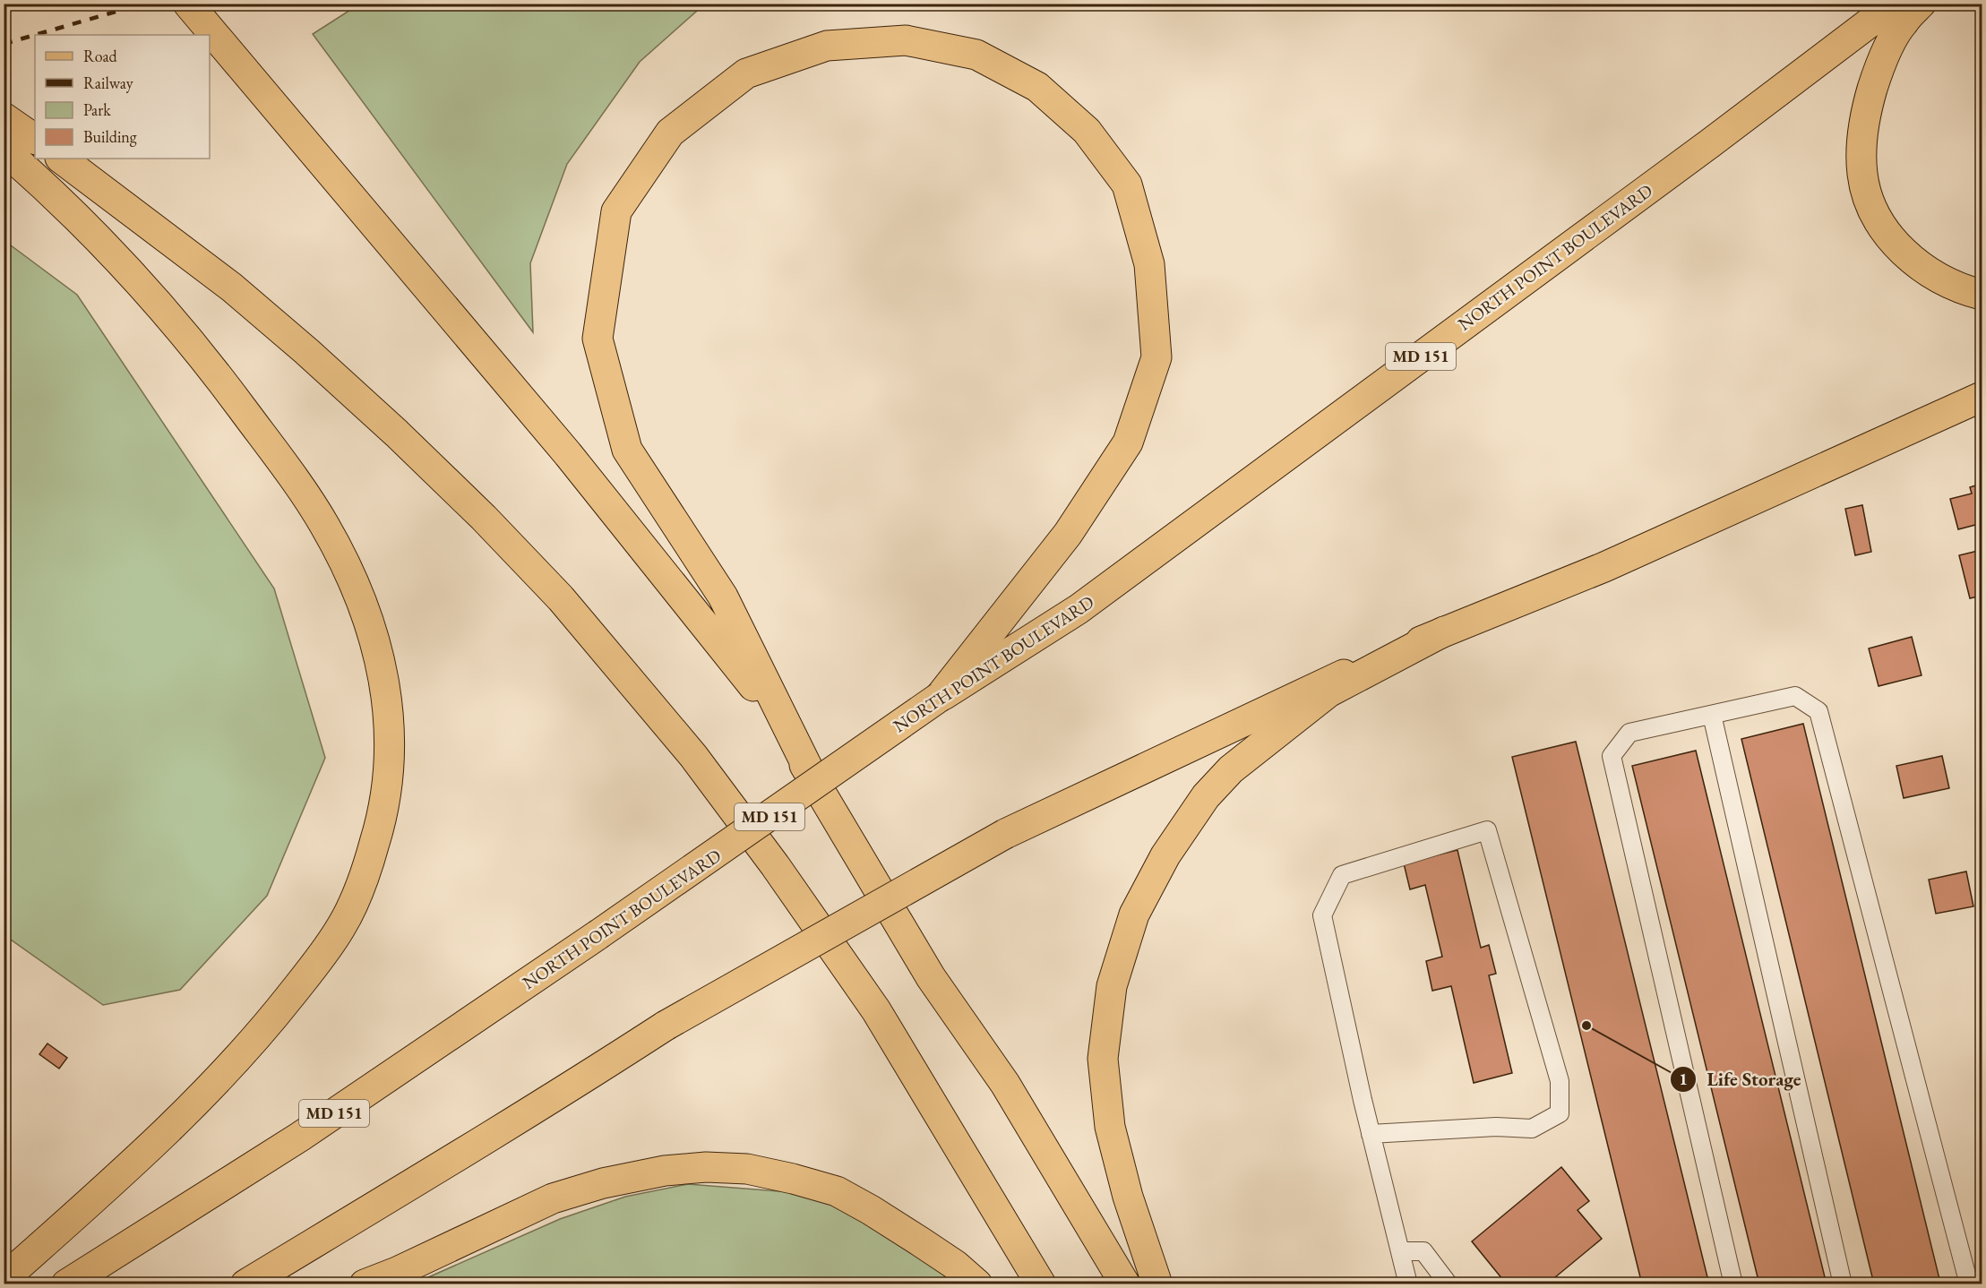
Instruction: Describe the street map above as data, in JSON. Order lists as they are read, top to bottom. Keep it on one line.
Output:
{"streets":{"main road":["NORTH POINT BOULEVARD","MD 151"]},"places":["Life Storage"],"legend":["Road","Railway","Park","Building"]}
